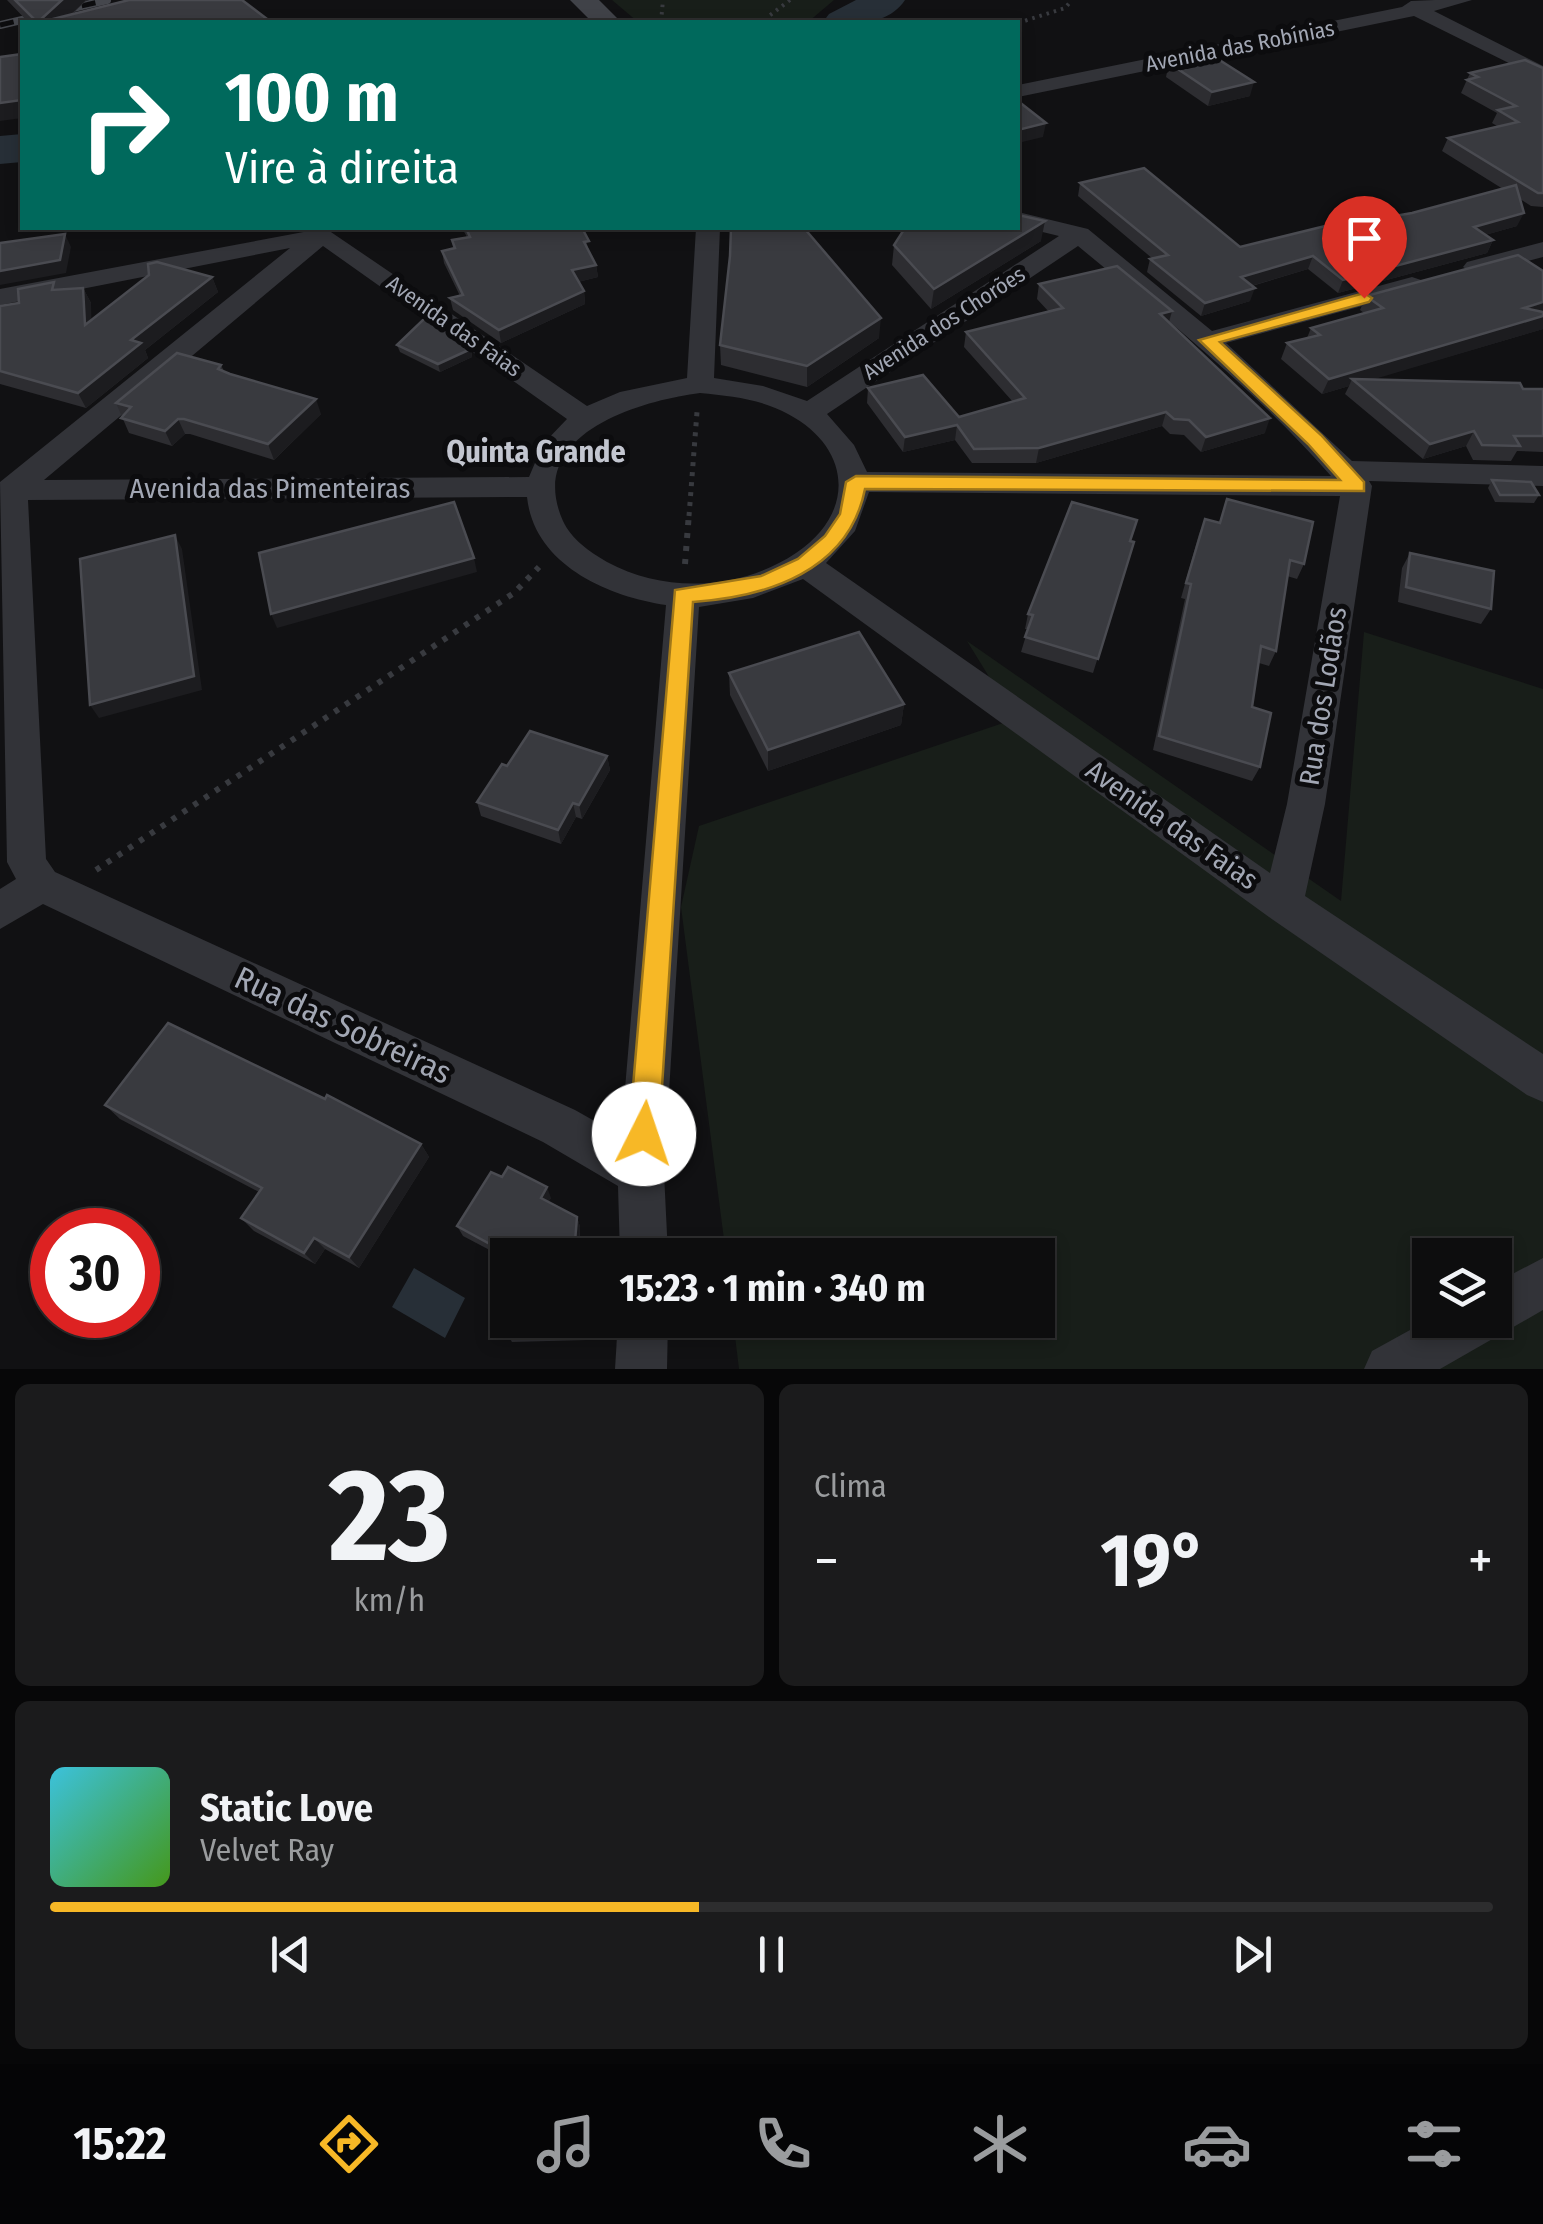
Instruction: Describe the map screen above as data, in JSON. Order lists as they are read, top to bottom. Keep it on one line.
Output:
{"streets":{"street":["Avenida das Robínias","Avenida dos Chorões","Avenida das Faias","Avenida das Pimenteiras","Rua dos Lodãos","Rua das Sobreiras"]},"crossings":[["Avenida das Faias","Rua dos Lodãos"]],"districts":["Quinta Grande"],"page":{"turn":["100 m","Vire à direita"],"limit":"30","trip":"15:23 · 1 min · 340 m","tile":[["23","km/h"],"Clima"],"heat":["−","19°","+"],"song":["Static Love","Velvet Ray"],"tabs":"15:22"}}
